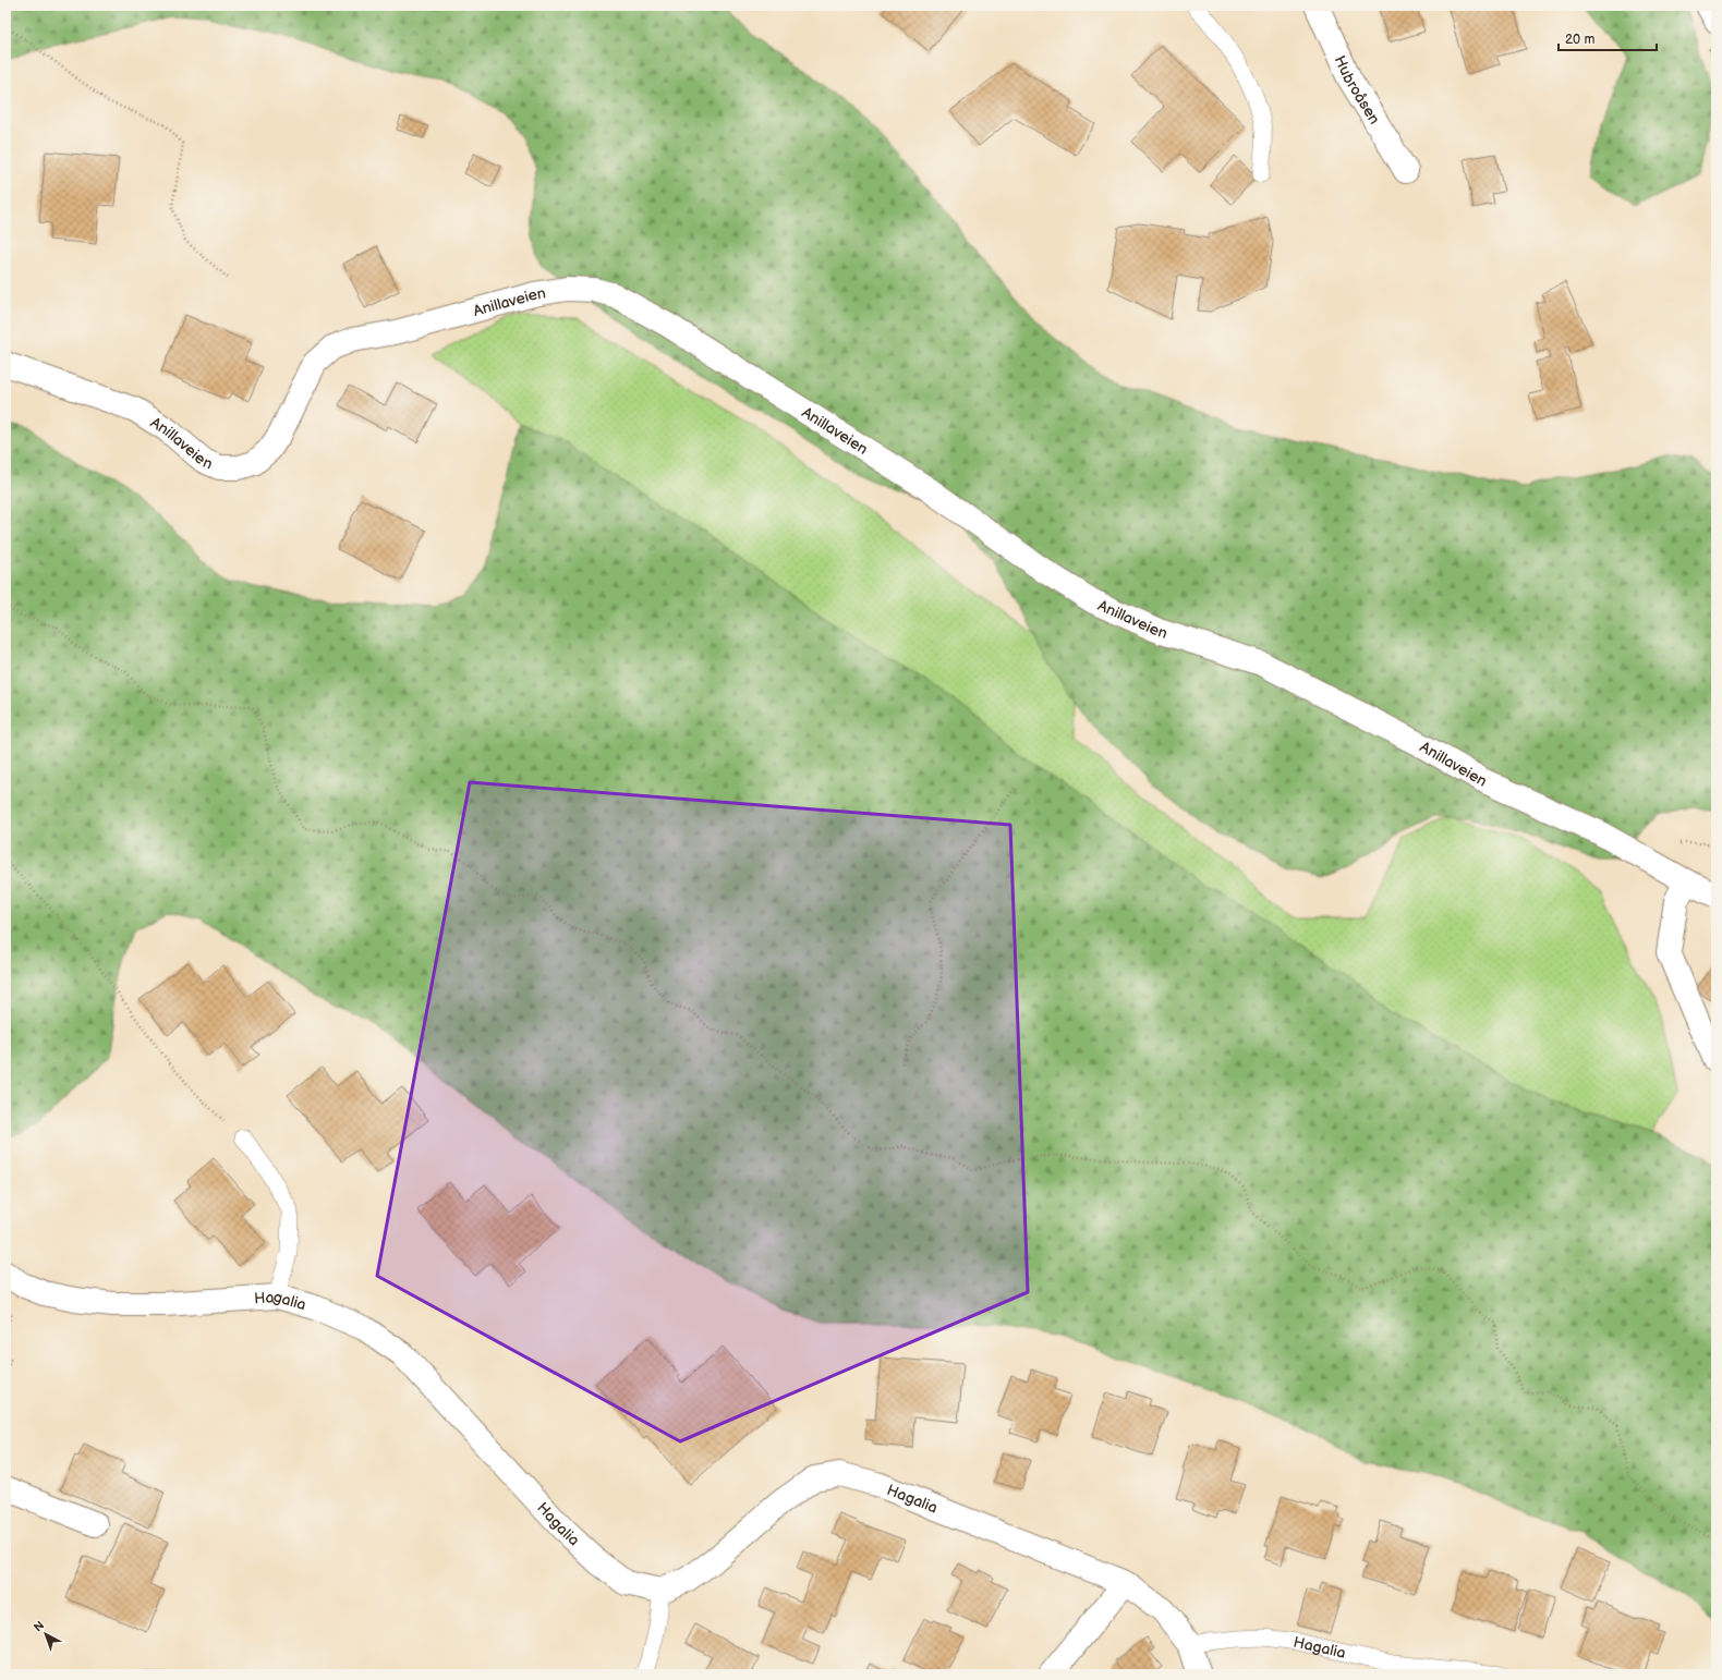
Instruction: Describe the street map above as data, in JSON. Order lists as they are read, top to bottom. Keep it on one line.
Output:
{"streets":{"street":["Hubroåsen","Anillaveien","Hagalia"]},"scale_bar":"20 m","north":"top left"}
